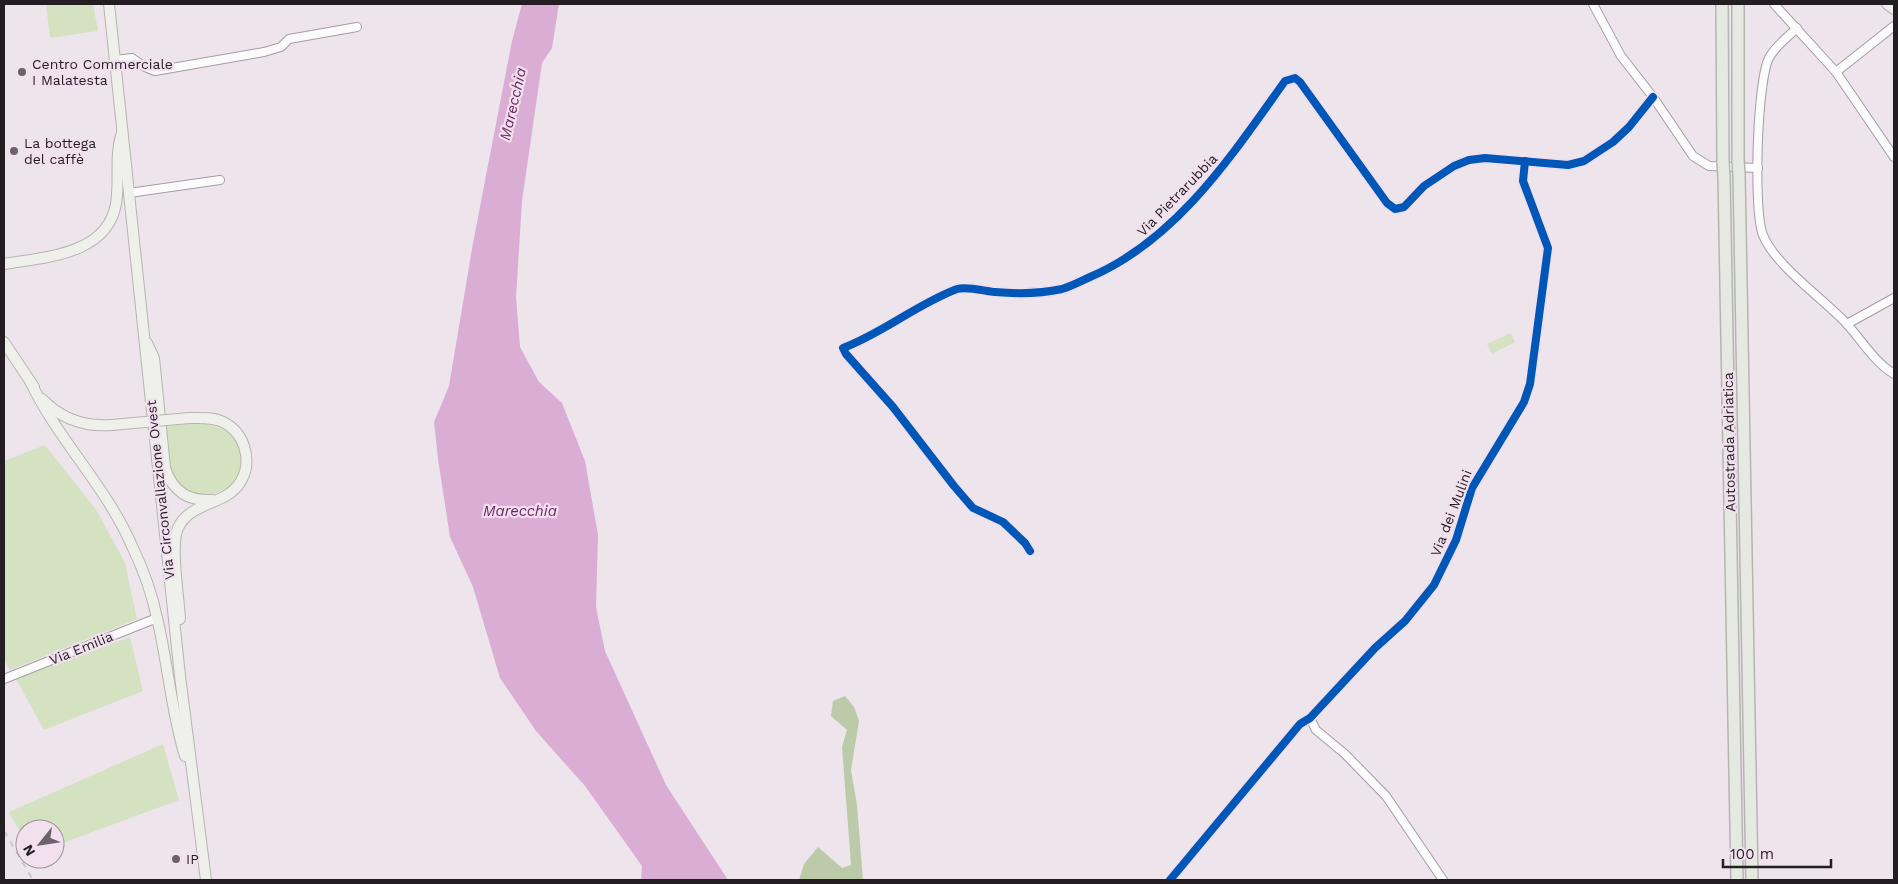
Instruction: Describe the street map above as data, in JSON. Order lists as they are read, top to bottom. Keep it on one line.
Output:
{"streets":{"highway":["Autostrada Adriatica"],"main road":["Via Circonvallazione Ovest"],"street":["Via Pietrarubbia","Via dei Mulini","Via Emilia"]},"crossings":[["Via Pietrarubbia","Via dei Mulini"]],"water":["Marecchia"],"places":["Centro Commerciale I Malatesta","La bottega del caffè","IP"],"scale_bar":"100 m","north":"bottom left"}
